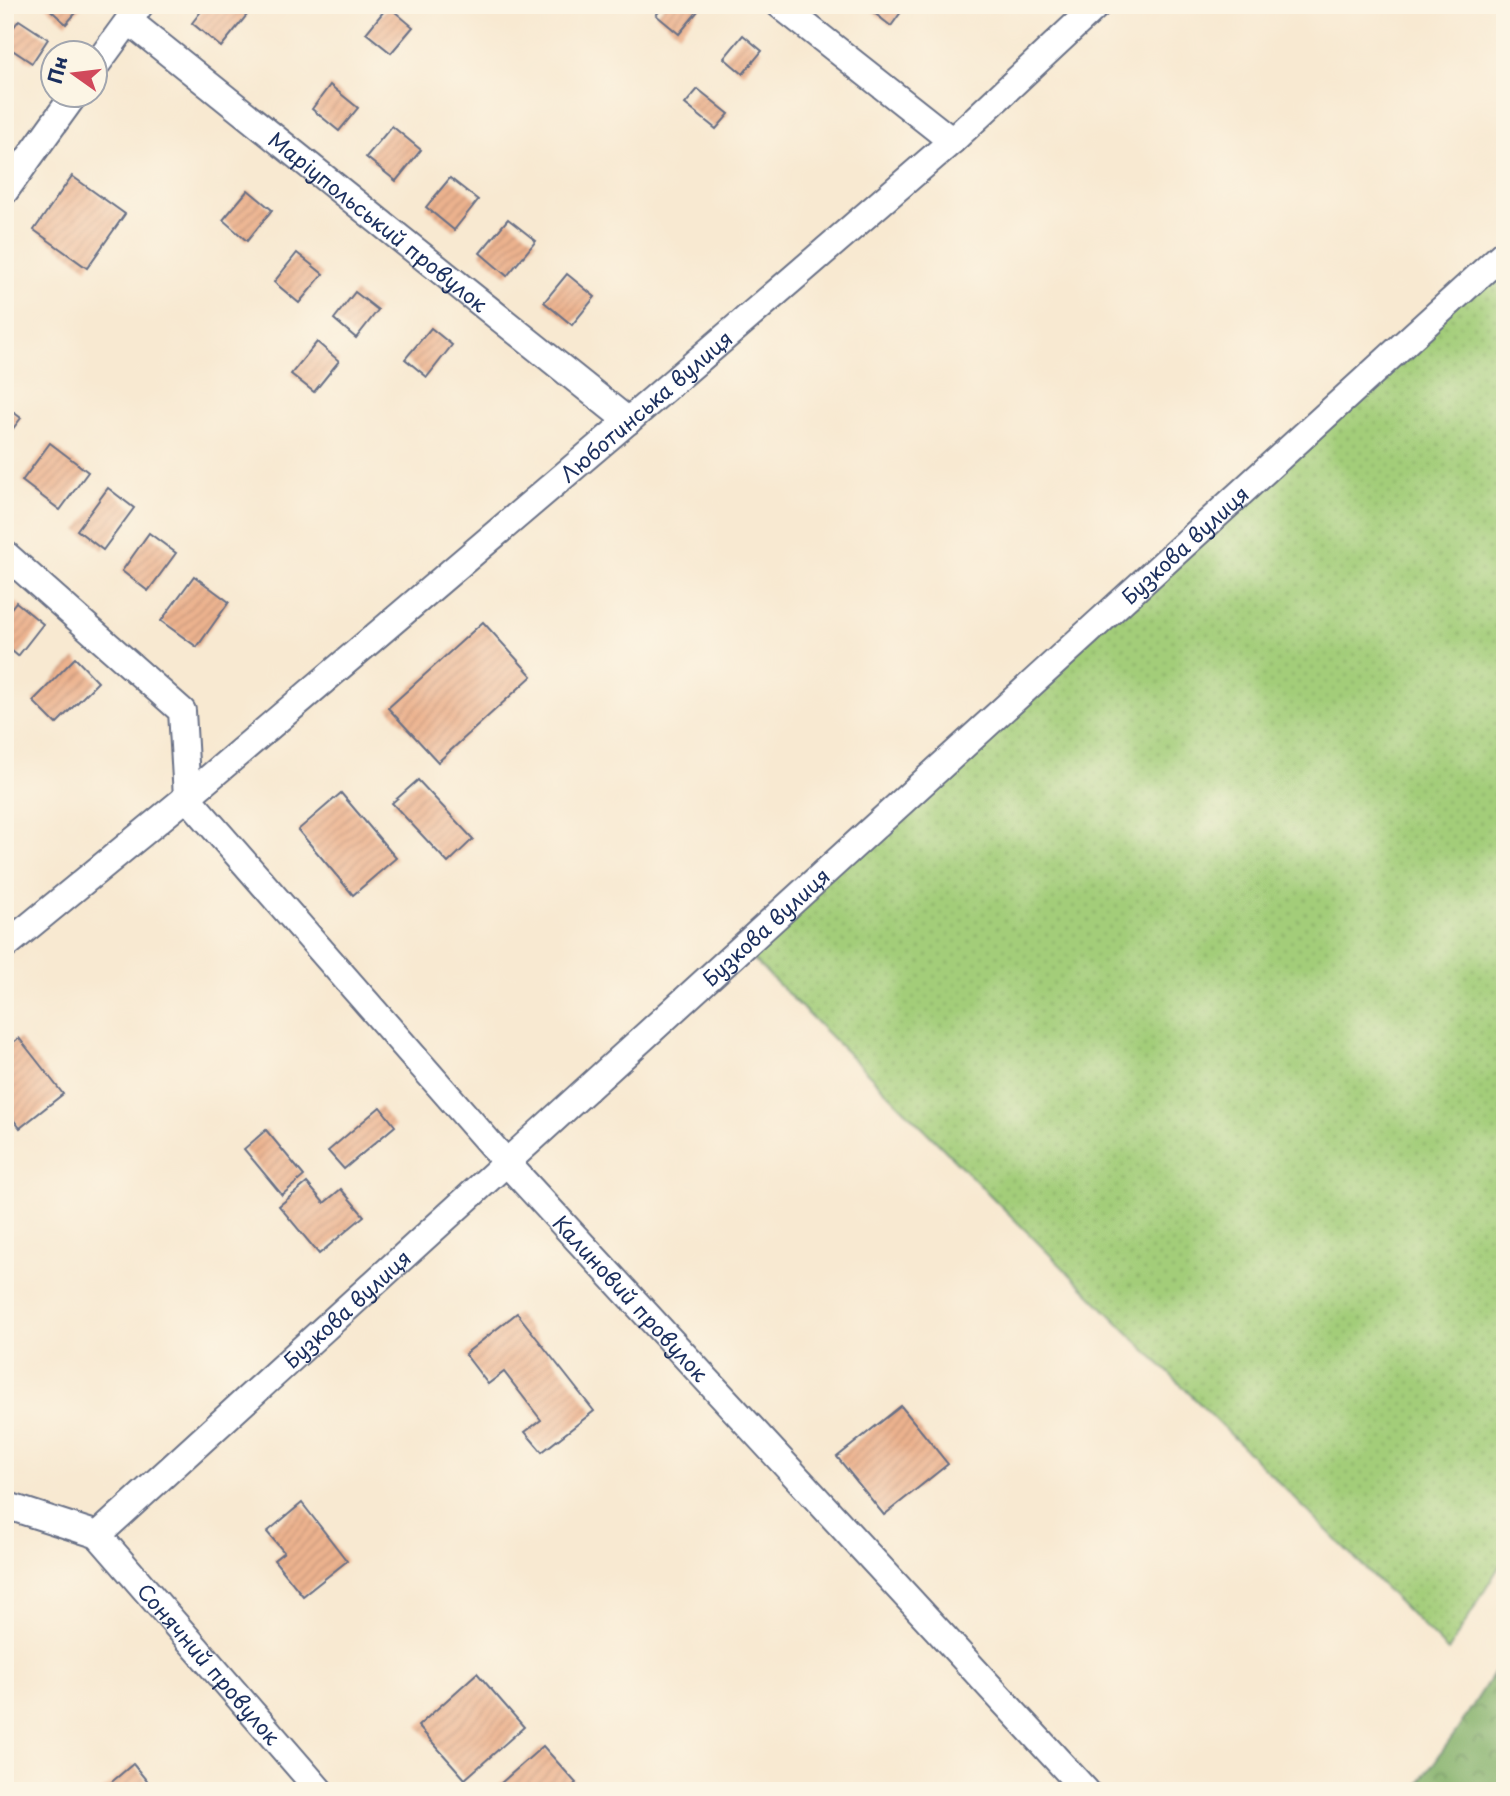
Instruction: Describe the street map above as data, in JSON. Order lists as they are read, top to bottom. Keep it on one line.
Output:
{"streets":{"street":["Маріупольський провулок","Люботинська вулиця","Бузкова вулиця","Калиновий провулок","Сонячний провулок"]},"crossings":[["Маріупольський провулок","Люботинська вулиця"],["Люботинська вулиця","Калиновий провулок"],["Бузкова вулиця","Калиновий провулок"],["Бузкова вулиця","Сонячний провулок"]],"north":"left"}
